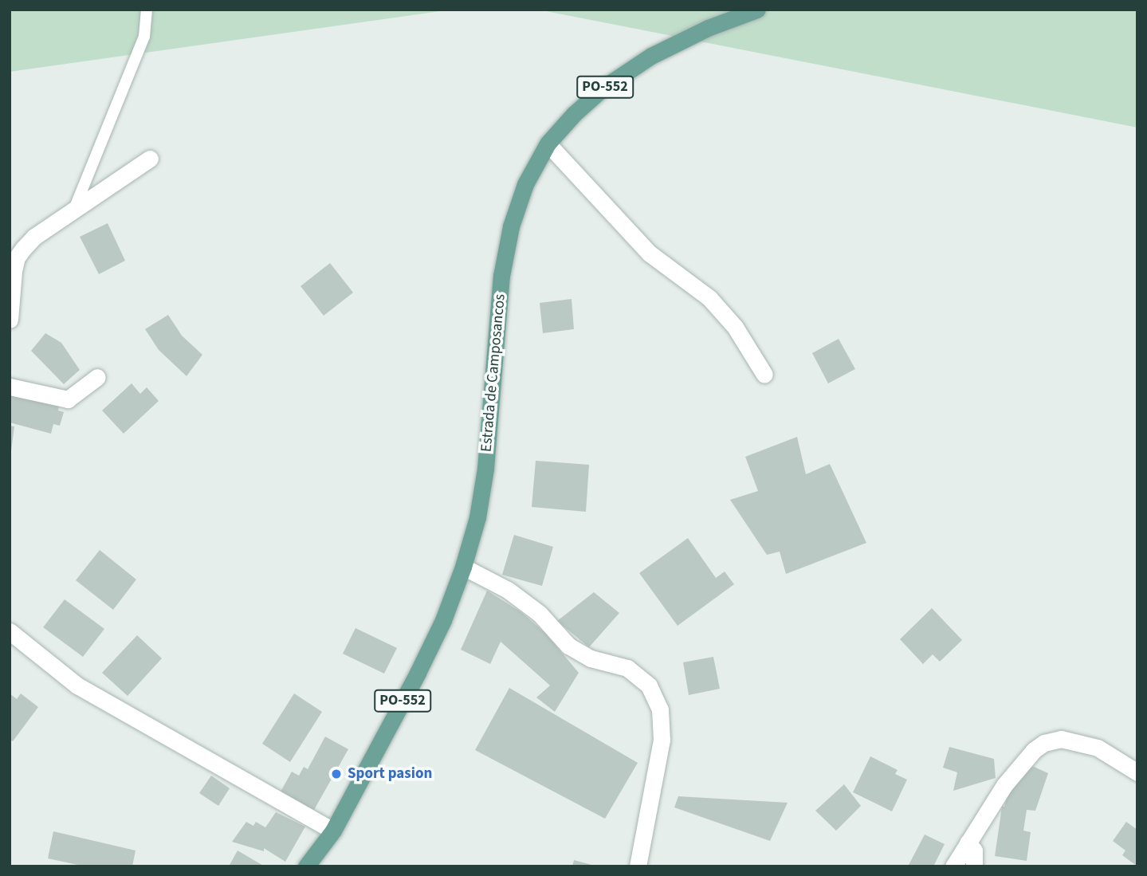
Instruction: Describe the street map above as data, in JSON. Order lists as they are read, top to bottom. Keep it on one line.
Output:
{"streets":{"main road":["PO-552","Estrada de Camposancos"]},"places":["Sport pasion"]}
